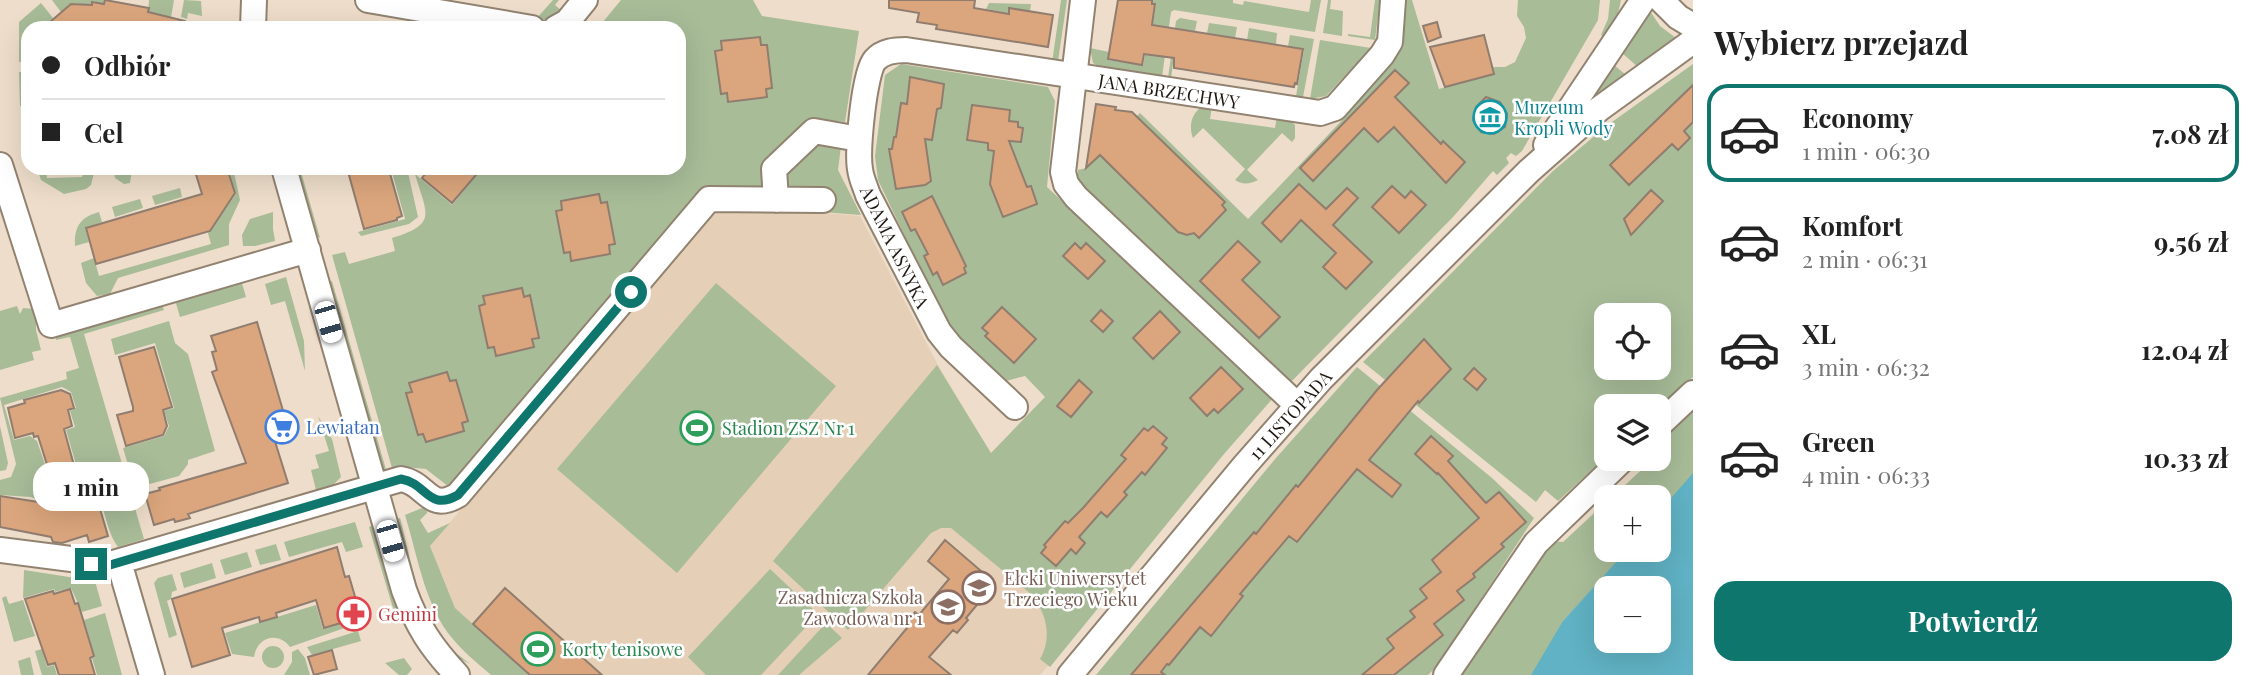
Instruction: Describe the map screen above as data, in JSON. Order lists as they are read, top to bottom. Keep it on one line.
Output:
{"streets":{"street":["JANA BRZECHWY","ADAMA ASNYKA","11 LISTOPADA"]},"crossings":[["JANA BRZECHWY","ADAMA ASNYKA"]],"places":{"museum":["Muzeum Kropli Wody"],"supermarket":["Lewiatan"],"sports":["Stadion ZSZ Nr 1","Korty tenisowe"],"school or university":["Ełcki Uniwersytet Trzeciego Wieku","Zasadnicza Szkoła Zawodowa nr 1"],"pharmacy":["Gemini"]},"page":{"heading":"Wybierz przejazd","banner":["Odbiór","Cel"],"list":[{"name":"Economy","note":"1 min · 06:30","value":"7.08 zł"},{"name":"Komfort","note":"2 min · 06:31","value":"9.56 zł"},{"name":"XL","note":"3 min · 06:32","value":"12.04 zł"},{"name":"Green","note":"4 min · 06:33","value":"10.33 zł"}],"map_buttons":["+","−"],"bubble":"1 min","buttons":"Potwierdź"}}
